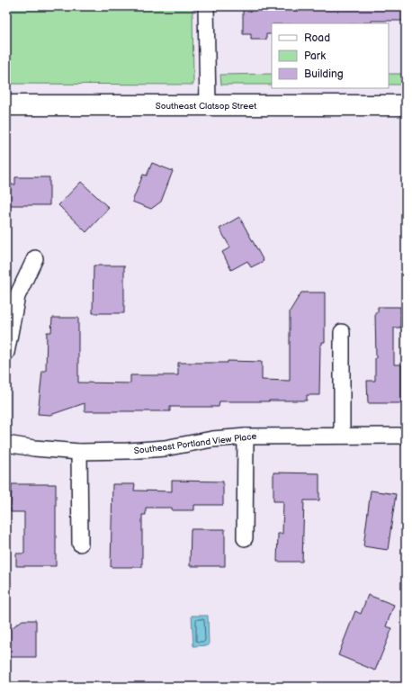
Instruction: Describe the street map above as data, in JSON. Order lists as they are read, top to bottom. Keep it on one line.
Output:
{"streets":{"street":["Southeast Clatsop Street","Southeast Portland View Place"]},"legend":["Road","Park","Building"]}
